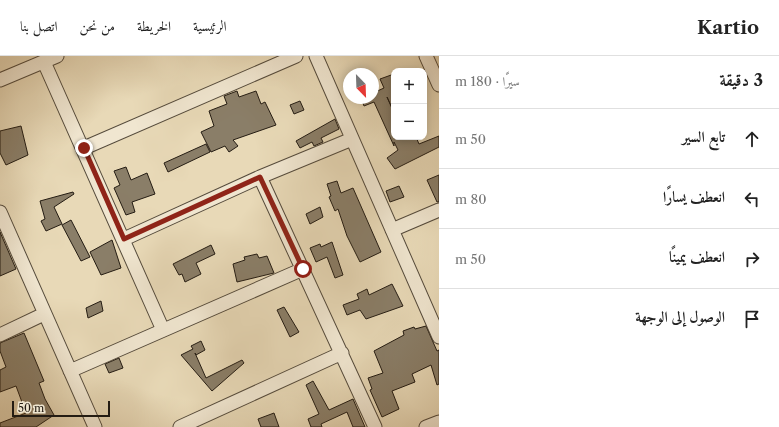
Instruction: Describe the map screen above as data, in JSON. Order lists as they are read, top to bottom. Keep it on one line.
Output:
{"scale_bar":"50 m","north":"bottom right","page":{"header":"Kartio","nav":["الرئيسية","الخريطة","من نحن","اتصل بنا"],"heading":["3 دقيقة","سيرًا · 180 m"],"map_buttons":["+","−"],"list":[["تابع السير","50 m"],["انعطف يسارًا","80 m"],["انعطف يمينًا","50 m"],"الوصول إلى الوجهة"],"scale":"50 m"}}
